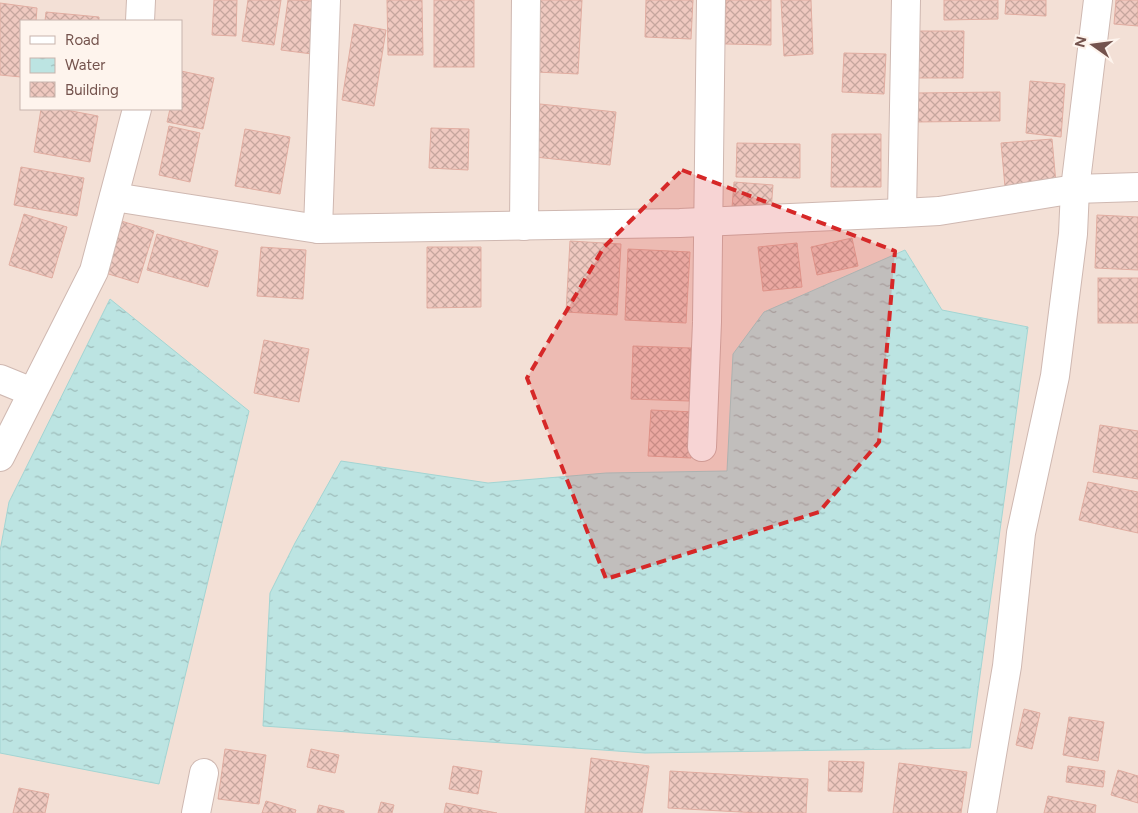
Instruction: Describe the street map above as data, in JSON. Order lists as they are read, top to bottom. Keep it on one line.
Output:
{"legend":["Road","Water","Building"],"north":"left"}
